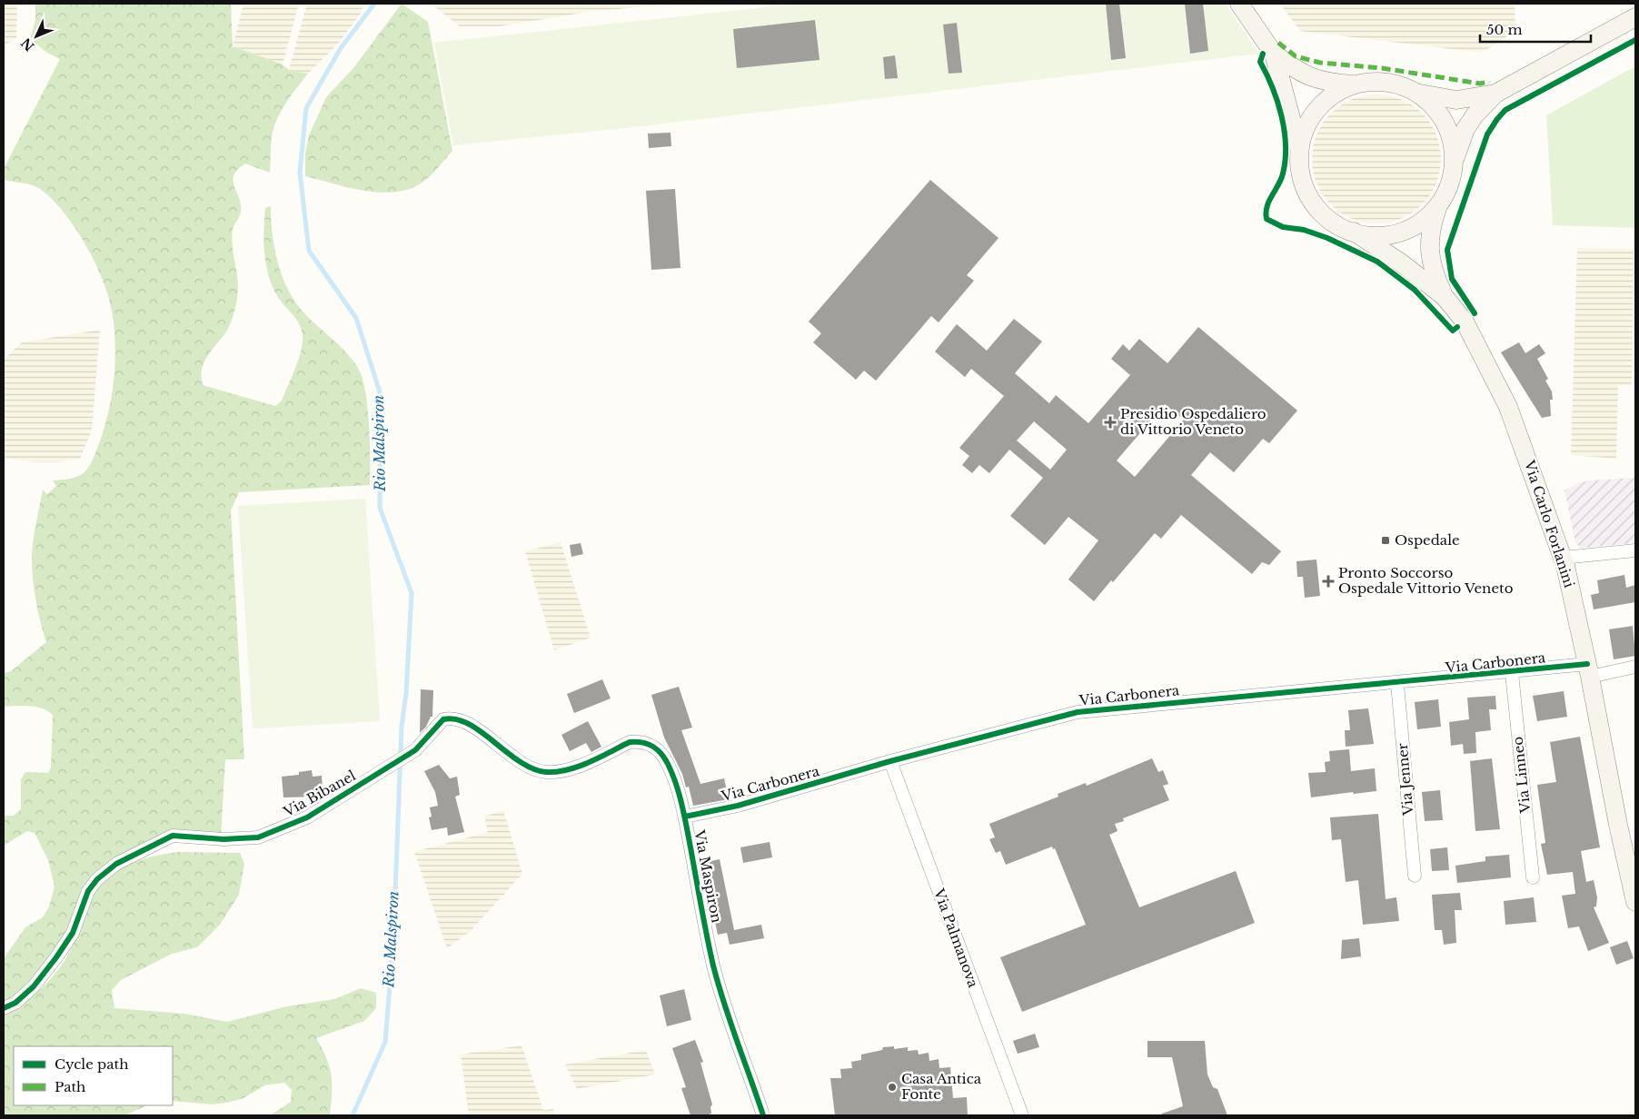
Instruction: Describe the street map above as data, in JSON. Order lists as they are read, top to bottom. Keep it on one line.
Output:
{"streets":{"main road":["Via Carlo Forlanini"],"street":["Via Carbonera","Via Linneo","Via Jenner","Via Bibanel","Via Maspiron","Via Palmanova"]},"crossings":[["Via Carlo Forlanini","Via Carbonera"],["Via Carbonera","Via Linneo"],["Via Carbonera","Via Jenner"],["Via Carbonera","Via Maspiron"],["Via Carbonera","Via Palmanova"],["Via Bibanel","Via Maspiron"]],"water":["Rio Malspiron"],"places":{"health":["Presidio Ospedaliero di Vittorio Veneto","Pronto Soccorso Ospedale Vittorio Veneto"],"transit":["Ospedale"],"other":["Casa Antica Fonte"]},"legend":["Cycle path","Path"],"scale_bar":"50 m","north":"bottom left"}
